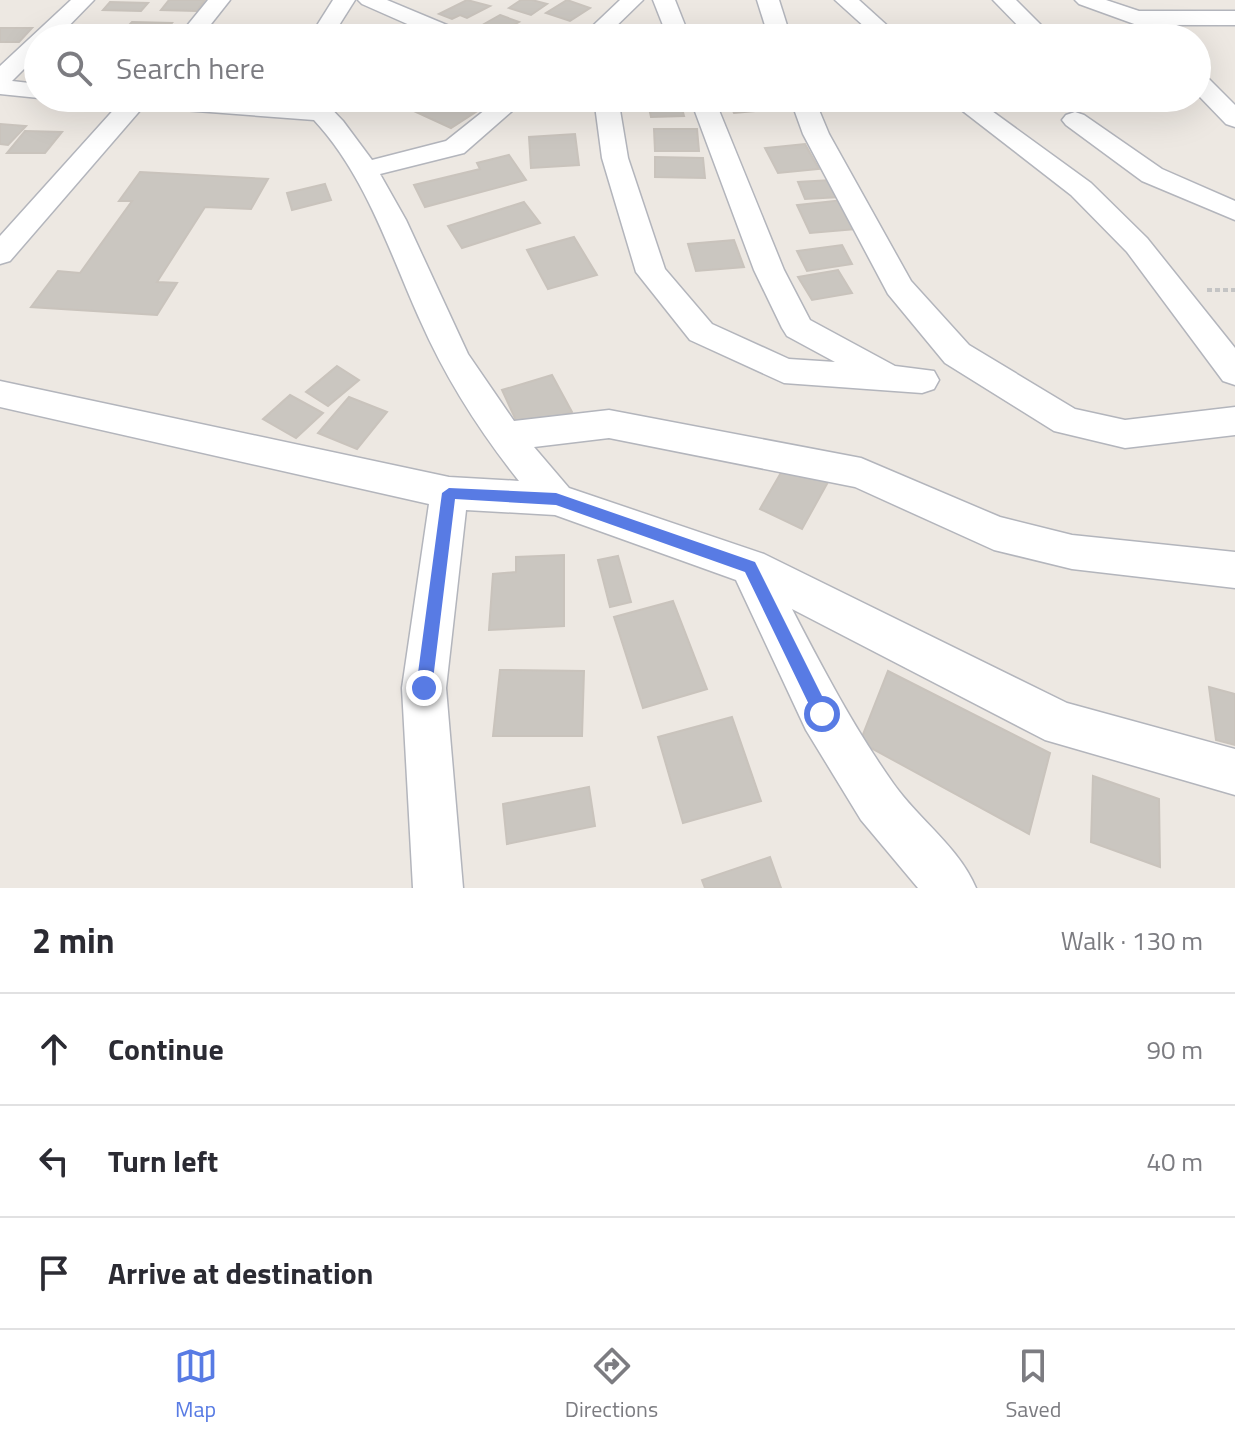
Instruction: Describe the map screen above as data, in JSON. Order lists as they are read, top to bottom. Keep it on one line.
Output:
{"page":{"search":"Search here","heading":["2 min","Walk · 130 m"],"list":[["Continue","90 m"],["Turn left","40 m"],"Arrive at destination"],"nav":["Map","Directions","Saved"]}}
